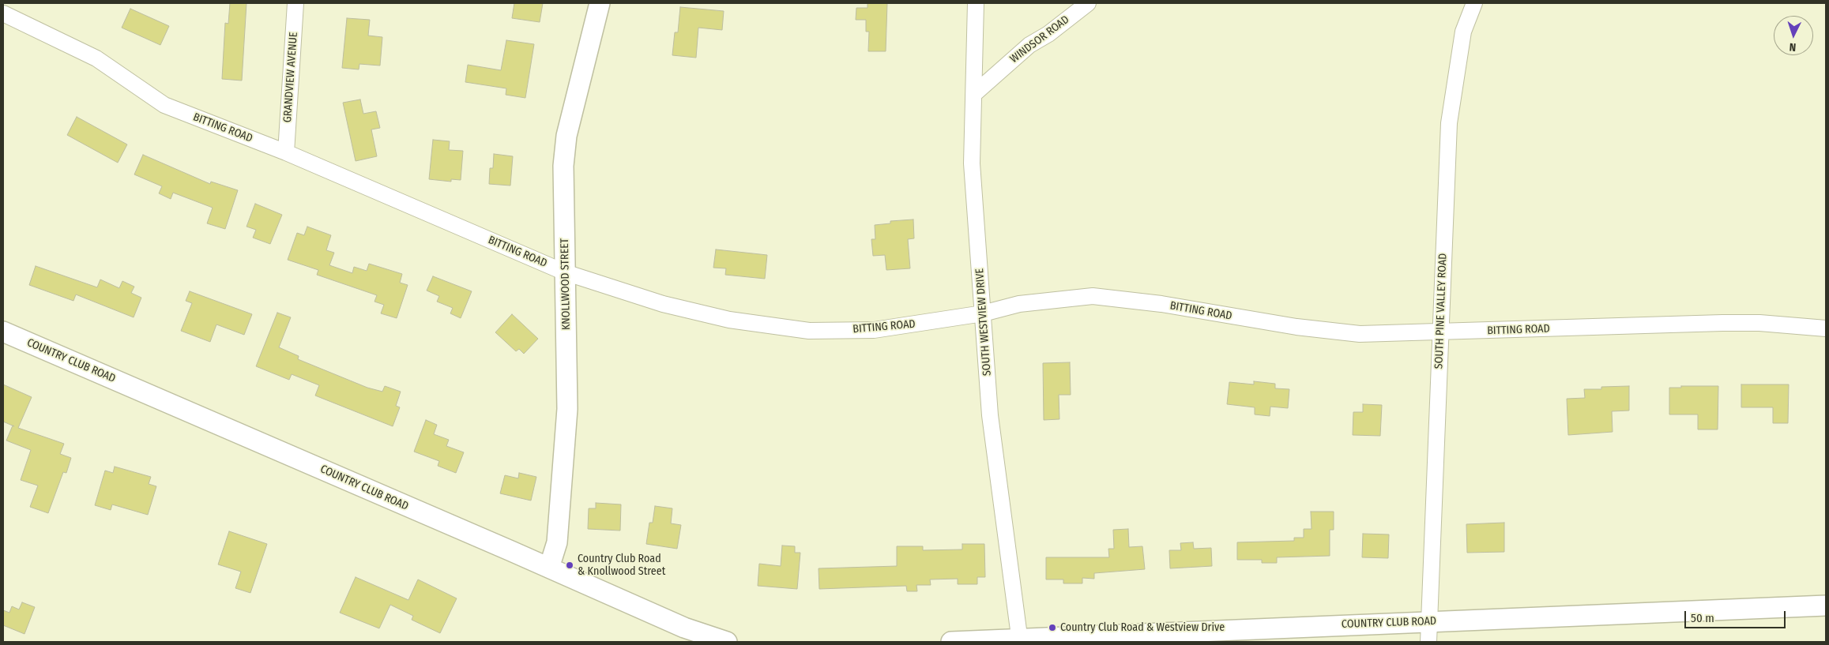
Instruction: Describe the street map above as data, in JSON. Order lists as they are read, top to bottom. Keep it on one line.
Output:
{"streets":{"main road":["KNOLLWOOD STREET","COUNTRY CLUB ROAD"],"street":["WINDSOR ROAD","GRANDVIEW AVENUE","BITTING ROAD","SOUTH PINE VALLEY ROAD","SOUTH WESTVIEW DRIVE"]},"crossings":[["WINDSOR ROAD","SOUTH WESTVIEW DRIVE"],["GRANDVIEW AVENUE","BITTING ROAD"],["BITTING ROAD","KNOLLWOOD STREET"],["BITTING ROAD","SOUTH PINE VALLEY ROAD"],["BITTING ROAD","SOUTH WESTVIEW DRIVE"],["KNOLLWOOD STREET","COUNTRY CLUB ROAD"],["SOUTH PINE VALLEY ROAD","COUNTRY CLUB ROAD"],["SOUTH WESTVIEW DRIVE","COUNTRY CLUB ROAD"]],"places":["Country Club Road & Knollwood Street","Country Club Road & Westview Drive"],"scale_bar":"50 m","north":"bottom"}
